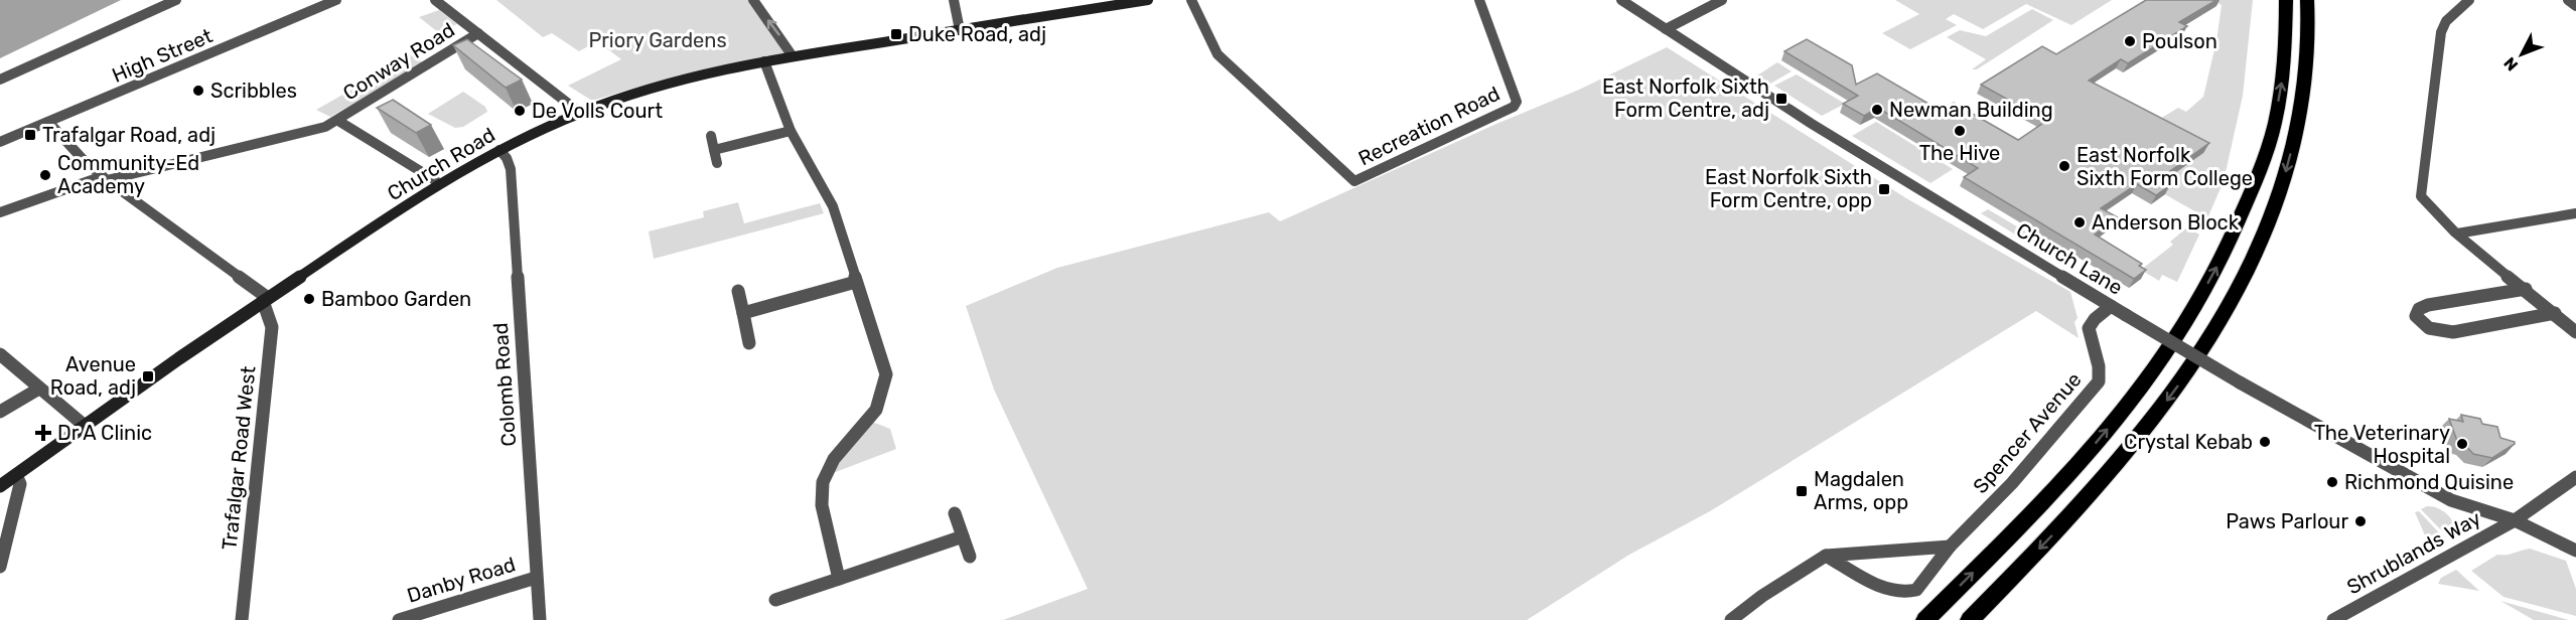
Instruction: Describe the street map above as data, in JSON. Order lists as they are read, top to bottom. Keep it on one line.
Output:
{"streets":{"main road":["Church Road"],"street":["High Street","Conway Road","Recreation Road","Church Lane","Colomb Road","Spencer Avenue","Trafalgar Road West","Shrublands Way","Danby Road"]},"crossings":[["Church Road","Colomb Road"],["Church Road","Trafalgar Road West"],["Church Lane","Spencer Avenue"],["Church Lane","Shrublands Way"],["Colomb Road","Danby Road"]],"parks":["Priory Gardens"],"places":{"transit":["Duke Road, adj","East Norfolk Sixth Form Centre, adj","Trafalgar Road, adj","East Norfolk Sixth Form Centre, opp","Avenue Road, adj","Magdalen Arms, opp"],"other":["Poulson","Scribbles","Newman Building","De Volls Court","The Hive","East Norfolk Sixth Form College","Community-Ed Academy","Anderson Block","Bamboo Garden","Crystal Kebab","The Veterinary Hospital","Richmond Quisine","Paws Parlour"],"health":["Dr A Clinic"]},"north":"bottom left"}
